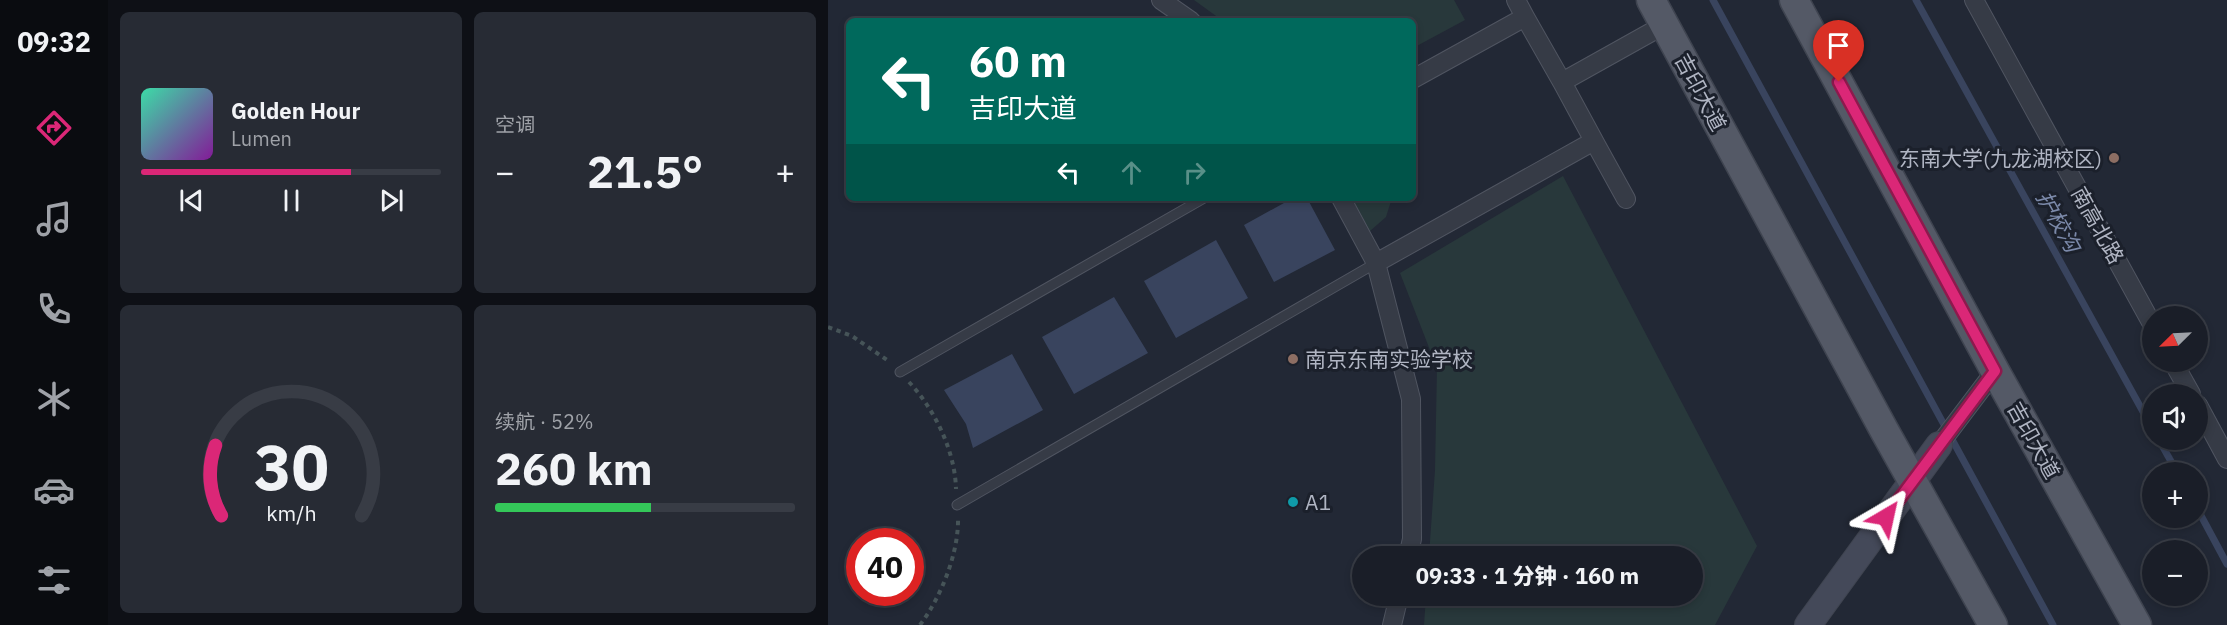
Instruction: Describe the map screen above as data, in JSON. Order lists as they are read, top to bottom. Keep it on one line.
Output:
{"streets":{"main road":["吉印大道"],"street":["南高北路"]},"water":["护校沟"],"places":["东南大学(九龙湖校区)","南京东南实验学校","A1"],"north":"bottom left","page":{"tabs":"09:32","tile":["空调",["续航 · 52%","260 km"]],"turn":["60 m","吉印大道"],"song":["Golden Hour","Lumen"],"heat":["−","21.5°","+"],"map_buttons":["+","−"],"limit":"40","trip":"09:33 · 1 分钟 · 160 m","gauge":["30","km/h"]}}
